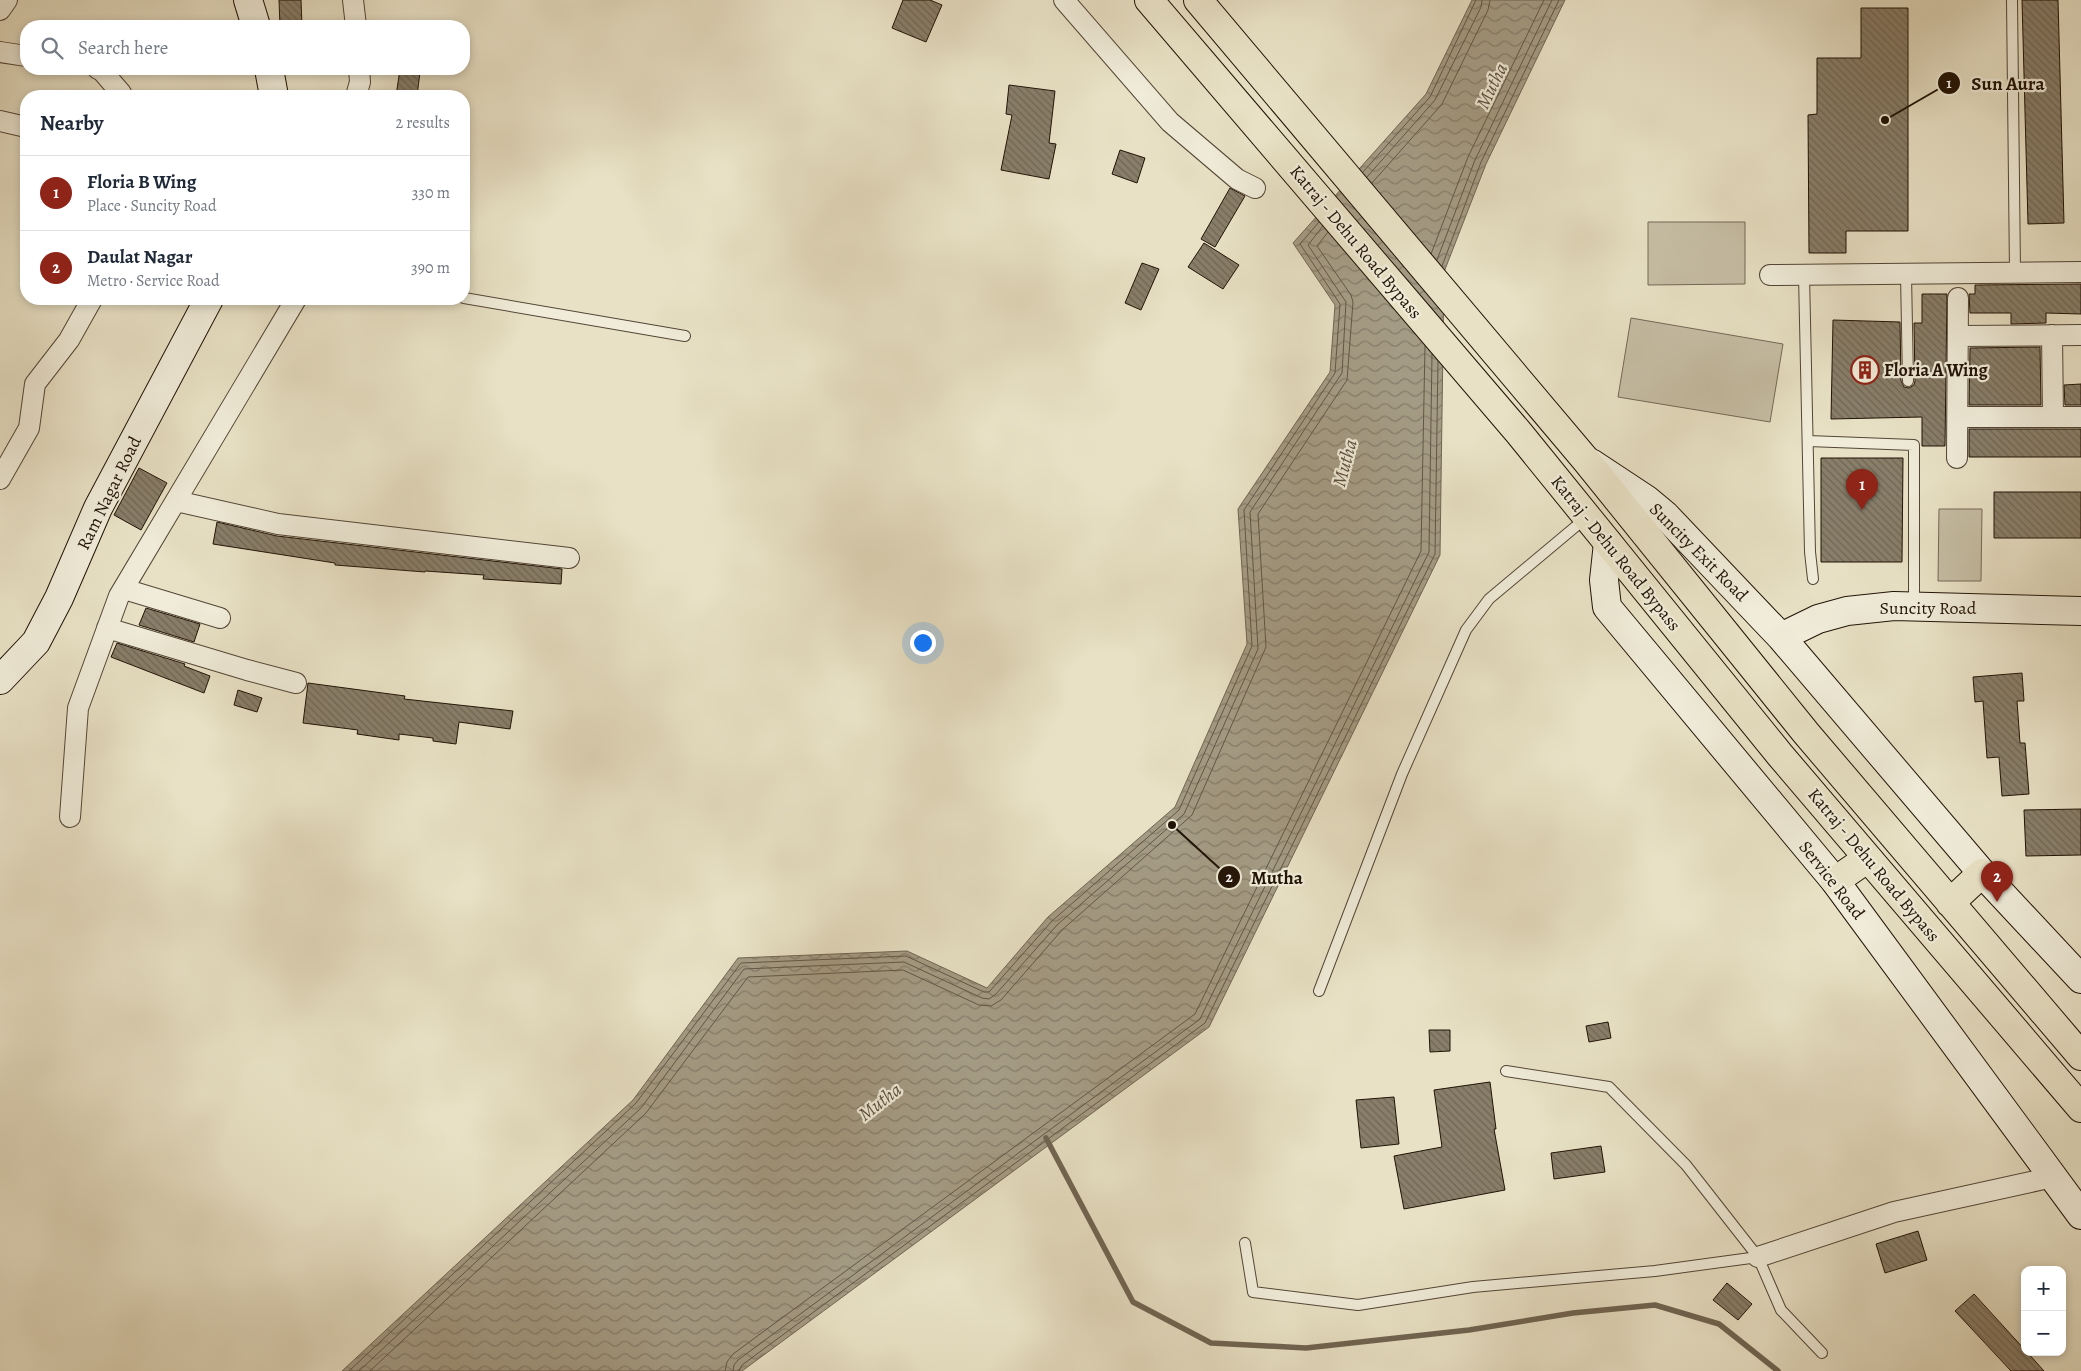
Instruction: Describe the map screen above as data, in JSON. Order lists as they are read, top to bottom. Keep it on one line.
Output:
{"streets":{"highway":["Katraj - Dehu Road Bypass"],"street":["Ram Nagar Road","Suncity Exit Road","Suncity Road","Service Road"]},"crossings":[["Katraj - Dehu Road Bypass","Suncity Exit Road"],["Katraj - Dehu Road Bypass","Service Road"],["Suncity Exit Road","Suncity Road"]],"water":["Mutha"],"places":{"other":["Sun Aura","Mutha"],"building":["Floria A Wing"]},"page":{"search":"Search here","heading":["Nearby","2 results"],"list":[{"mark":"1","name":"Floria B Wing","note":"Place · Suncity Road","value":"330 m"},{"mark":"2","name":"Daulat Nagar","note":"Metro · Service Road","value":"390 m"}],"pins":["1","2"],"map_buttons":["+","−"]}}
